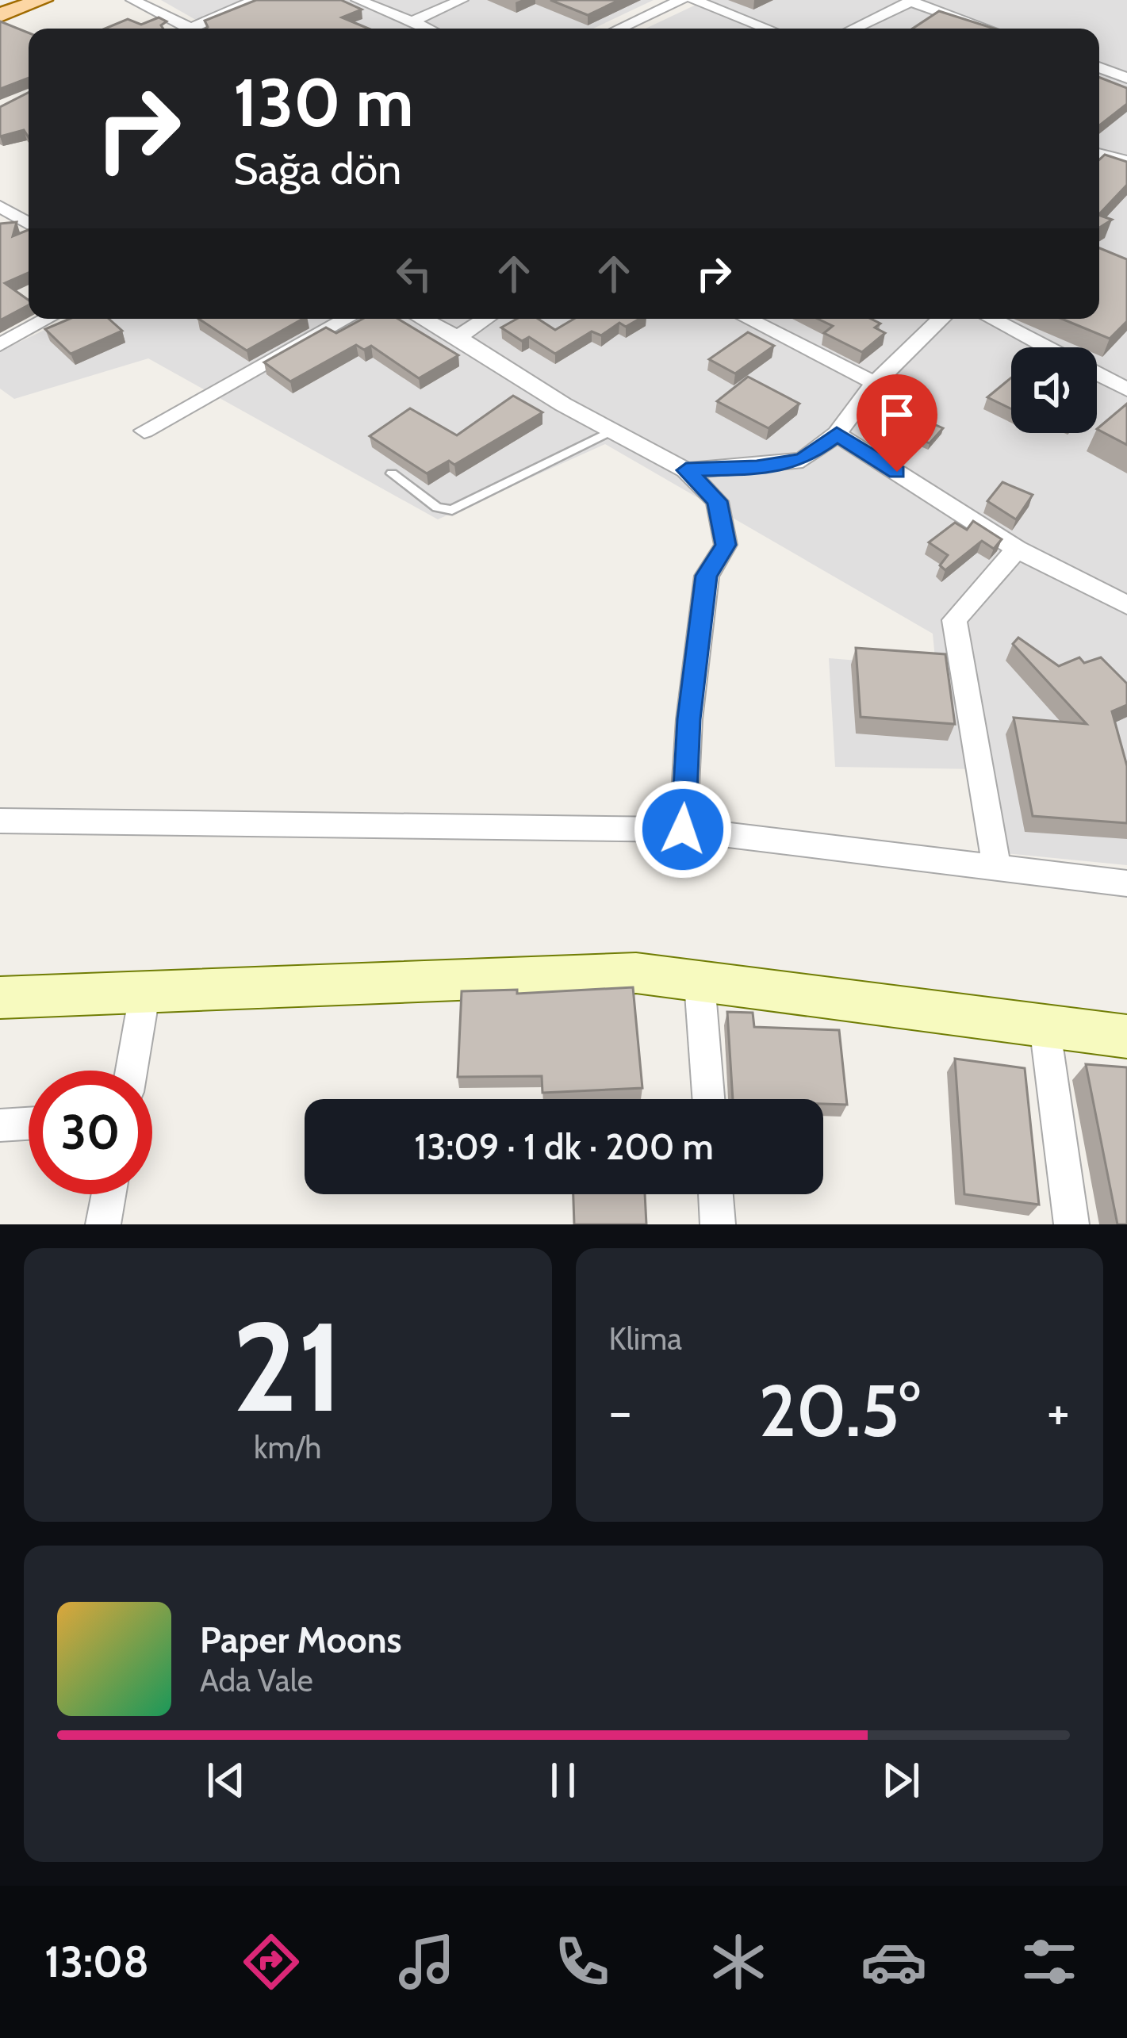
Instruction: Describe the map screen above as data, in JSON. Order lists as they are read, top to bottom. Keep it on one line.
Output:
{"page":{"turn":["130 m","Sağa dön"],"limit":"30","trip":"13:09 · 1 dk · 200 m","tile":[["21","km/h"],"Klima"],"heat":["−","20.5°","+"],"song":["Paper Moons","Ada Vale"],"tabs":"13:08"}}
